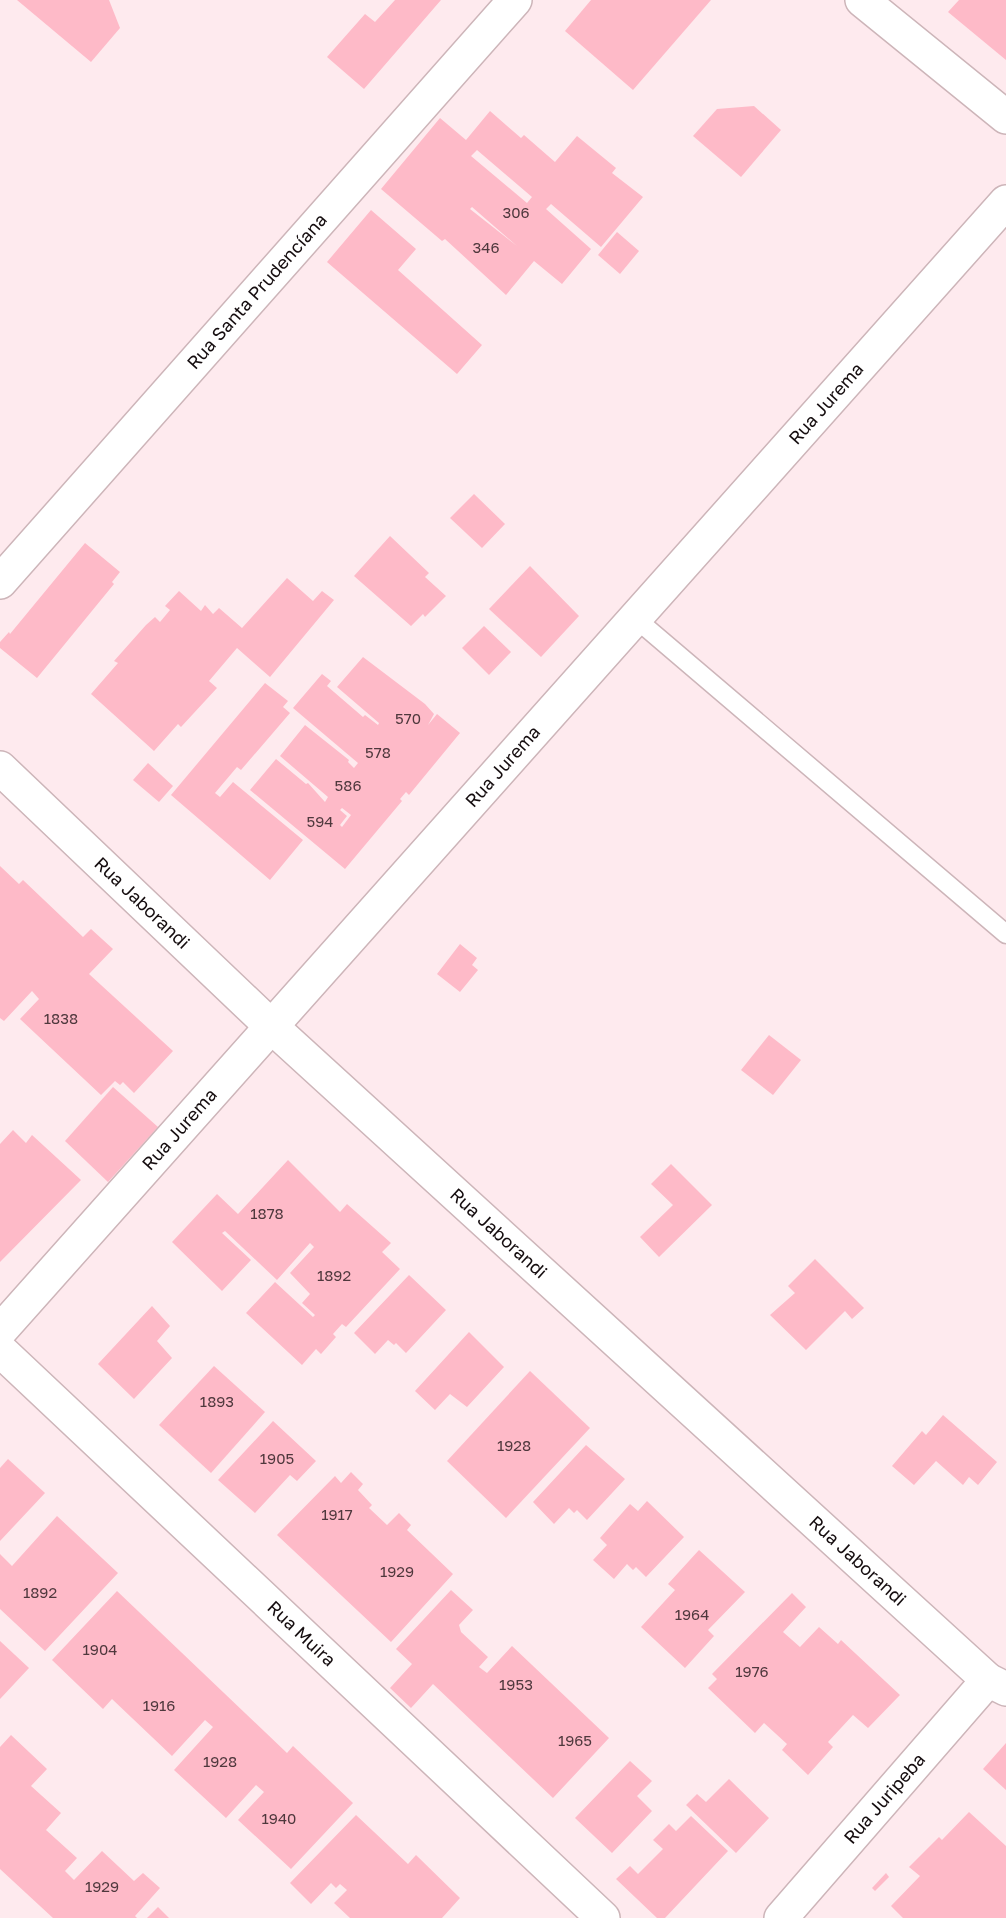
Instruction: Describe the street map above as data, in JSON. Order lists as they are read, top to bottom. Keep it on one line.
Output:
{"streets":{"street":["Rua Santa Prudencíana","Rua Jurema","Rua Jaborandi","Rua Muira","Rua Juripeba"]},"crossings":[["Rua Jurema","Rua Jaborandi"],["Rua Jaborandi","Rua Juripeba"]],"house_numbers":["306","346","570","578","586","594","1838","1878","1892","1893","1928","1905","1917","1929","1892","1964","1904","1976","1953","1916","1965","1928","1940","1929"]}
